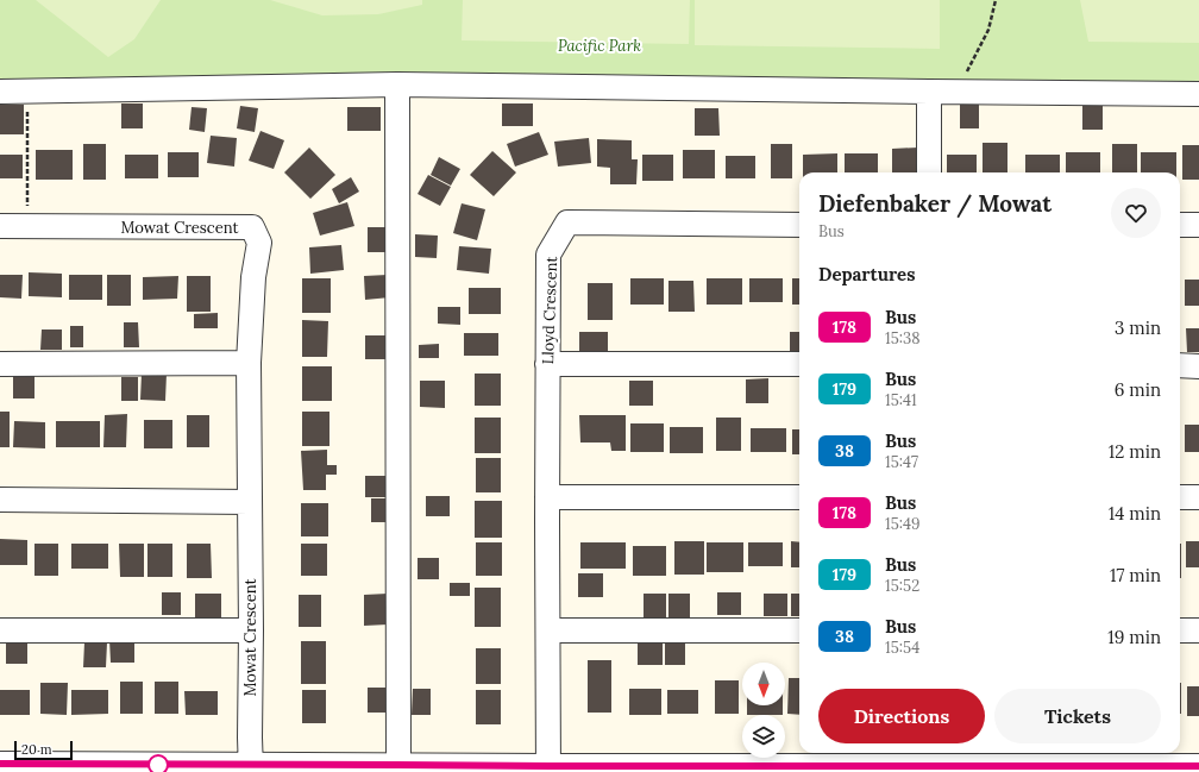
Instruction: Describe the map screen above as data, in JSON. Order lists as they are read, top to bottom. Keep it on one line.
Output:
{"streets":{"street":["Mowat Crescent","Lloyd Crescent"]},"parks":["Pacific Park"],"lines":["bus line 178"],"scale_bar":"20 m","north":"bottom","page":{"heading":[["Diefenbaker / Mowat","Bus"],"Departures"],"list":[{"mark":"178","name":"Bus","note":"15:38","value":"3 min"},{"mark":"179","name":"Bus","note":"15:41","value":"6 min"},{"mark":"38","name":"Bus","note":"15:47","value":"12 min"},{"mark":"178","name":"Bus","note":"15:49","value":"14 min"},{"mark":"179","name":"Bus","note":"15:52","value":"17 min"},{"mark":"38","name":"Bus","note":"15:54","value":"19 min"}],"buttons":["Directions","Tickets"],"scale":"20 m"}}
